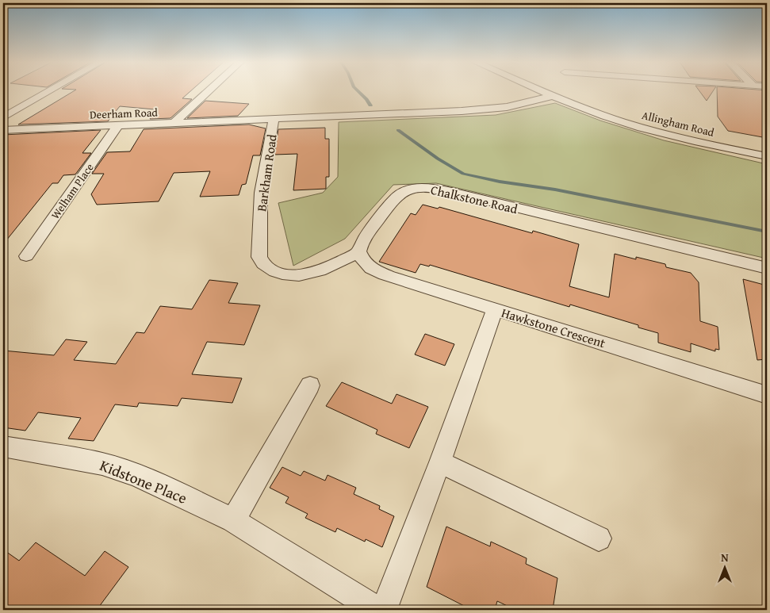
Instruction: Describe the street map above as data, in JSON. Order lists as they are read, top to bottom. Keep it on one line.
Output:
{"streets":{"street":["Deerham Road","Allingham Road","Barkham Road","Welham Place","Chalkstone Road","Hawkstone Crescent","Kidstone Place"]},"crossings":[["Deerham Road","Allingham Road"],["Deerham Road","Barkham Road"],["Deerham Road","Welham Place"],["Barkham Road","Chalkstone Road"]],"north":"top"}
